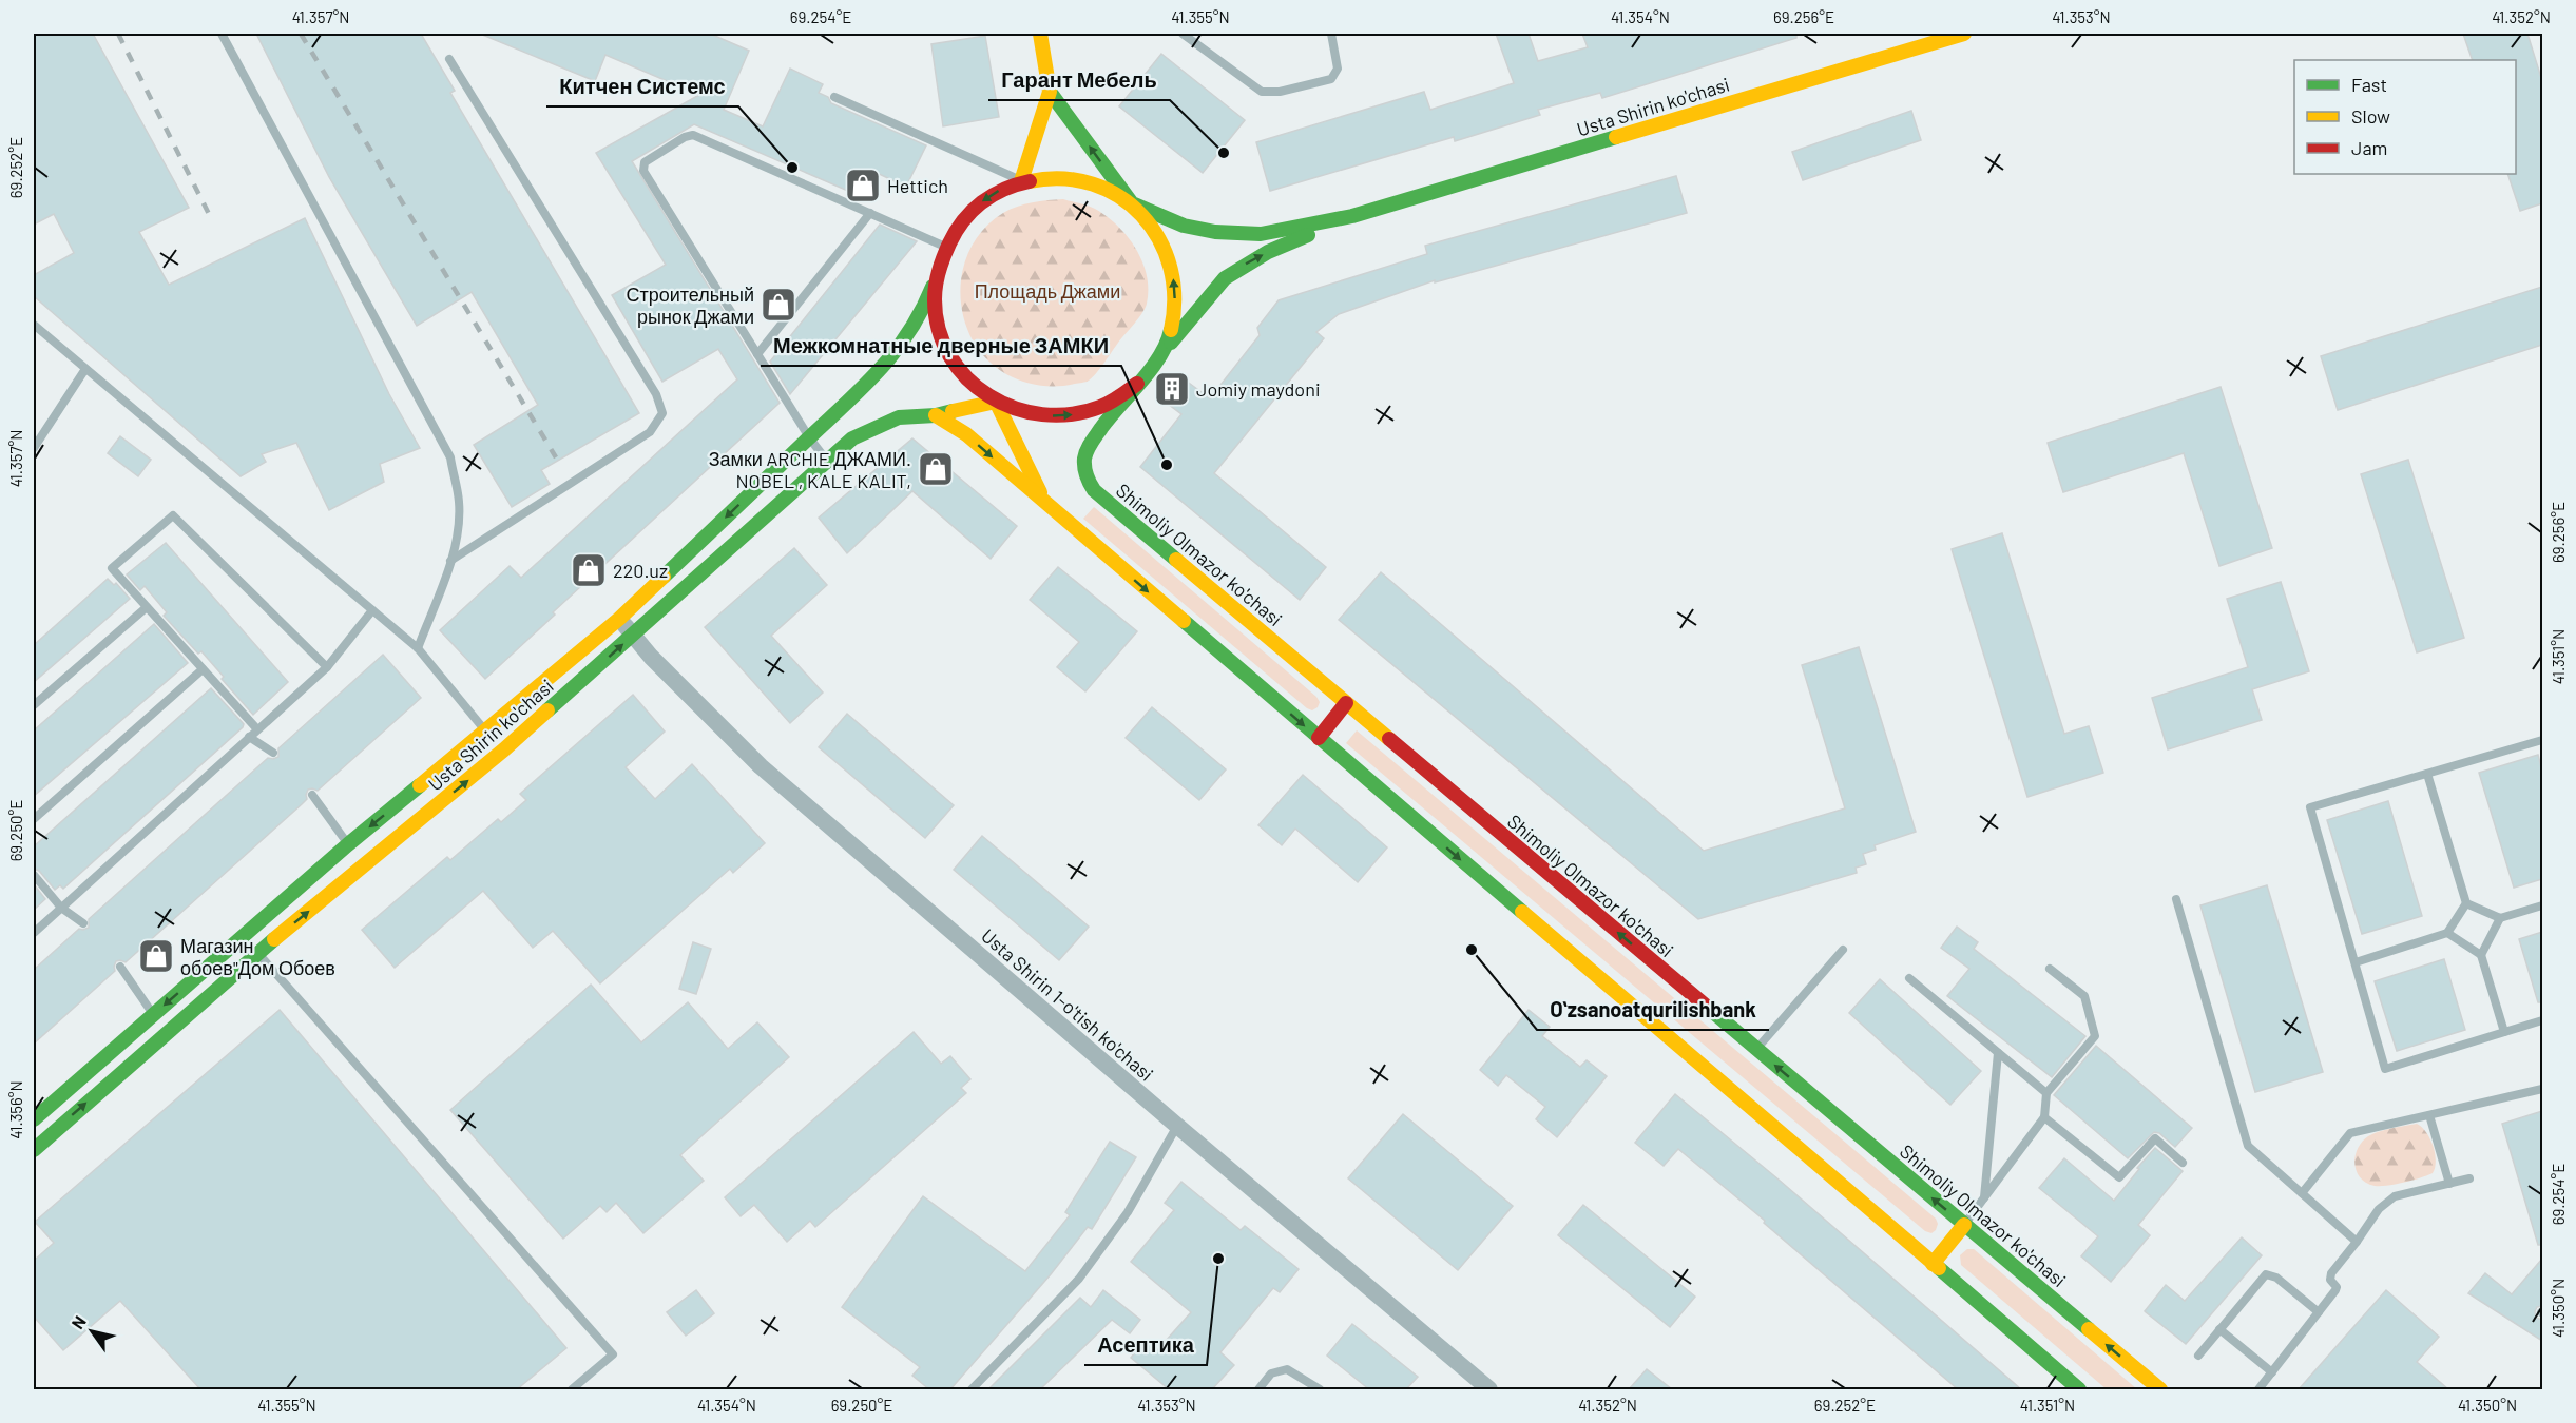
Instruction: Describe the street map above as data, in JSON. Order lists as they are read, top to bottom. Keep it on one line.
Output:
{"streets":{"main road":["Usta Shirin ko'chasi","Shimoliy Olmazor ko'chasi"],"street":["Usta Shirin 1-o'tish ko'chasi"]},"crossings":[["Usta Shirin ko'chasi","Usta Shirin 1-o'tish ko'chasi"]],"parks":["Площадь Джами"],"places":{"other":["Гарант Мебель","Китчен Системс","Межкомнатные дверные ЗАМКИ","Oʻzsanoatqurilishbank","Асептика"],"shop":["Hettich","Строительный рынок Джами","Замки ARCHIE ДЖАМИ. NOBEL , KALE KALIT,","220.uz","Магазин обоев\"Дом Обоев"],"building":["Jomiy maydoni"]},"legend":["Fast","Slow","Jam"],"north":"top left","coordinates":["41.357°N","69.254°E","41.355°N","41.354°N","69.256°E","41.353°N","41.352°N","69.252°E","41.351°N","69.250°E","41.356°N","41.350°N"]}
